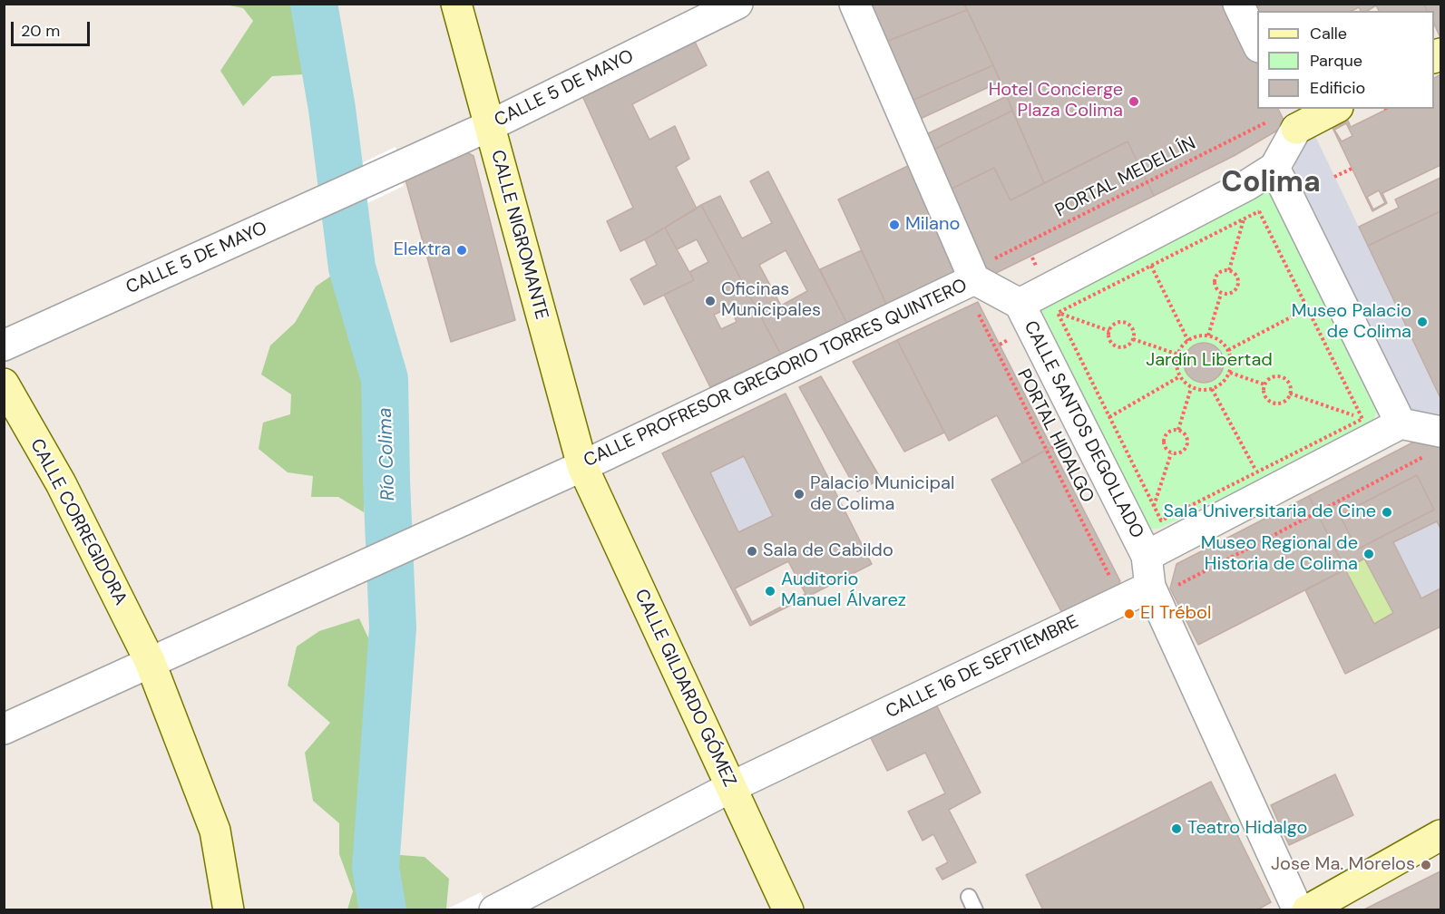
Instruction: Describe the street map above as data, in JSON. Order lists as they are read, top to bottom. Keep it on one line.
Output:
{"streets":{"street":["CALLE 5 DE MAYO","CALLE NIGROMANTE","CALLE PROFRESOR GREGORIO TORRES QUINTERO","CALLE SANTOS DEGOLLADO","CALLE CORREGIDORA","CALLE 16 DE SEPTIEMBRE","CALLE GILDARDO GÓMEZ"],"path":["PORTAL MEDELLÍN","PORTAL HIDALGO"]},"crossings":[["CALLE 5 DE MAYO","CALLE NIGROMANTE"],["PORTAL MEDELLÍN","CALLE PROFRESOR GREGORIO TORRES QUINTERO"],["CALLE NIGROMANTE","CALLE PROFRESOR GREGORIO TORRES QUINTERO"],["CALLE NIGROMANTE","CALLE GILDARDO GÓMEZ"],["CALLE PROFRESOR GREGORIO TORRES QUINTERO","CALLE SANTOS DEGOLLADO"],["CALLE PROFRESOR GREGORIO TORRES QUINTERO","CALLE CORREGIDORA"],["CALLE PROFRESOR GREGORIO TORRES QUINTERO","CALLE GILDARDO GÓMEZ"],["CALLE 16 DE SEPTIEMBRE","CALLE GILDARDO GÓMEZ"]],"districts":["Colima"],"water":["Río Colima"],"parks":["Jardín Libertad"],"places":["Hotel Concierge Plaza Colima","Milano","Elektra","Oficinas Municipales","Museo Palacio de Colima","Palacio Municipal de Colima","Sala Universitaria de Cine","Sala de Cabildo","Museo Regional de Historia de Colima","Auditorio Manuel Álvarez","El Trébol","Teatro Hidalgo","Jose Ma. Morelos"],"legend":["Calle","Parque","Edificio"],"scale_bar":"20 m"}
